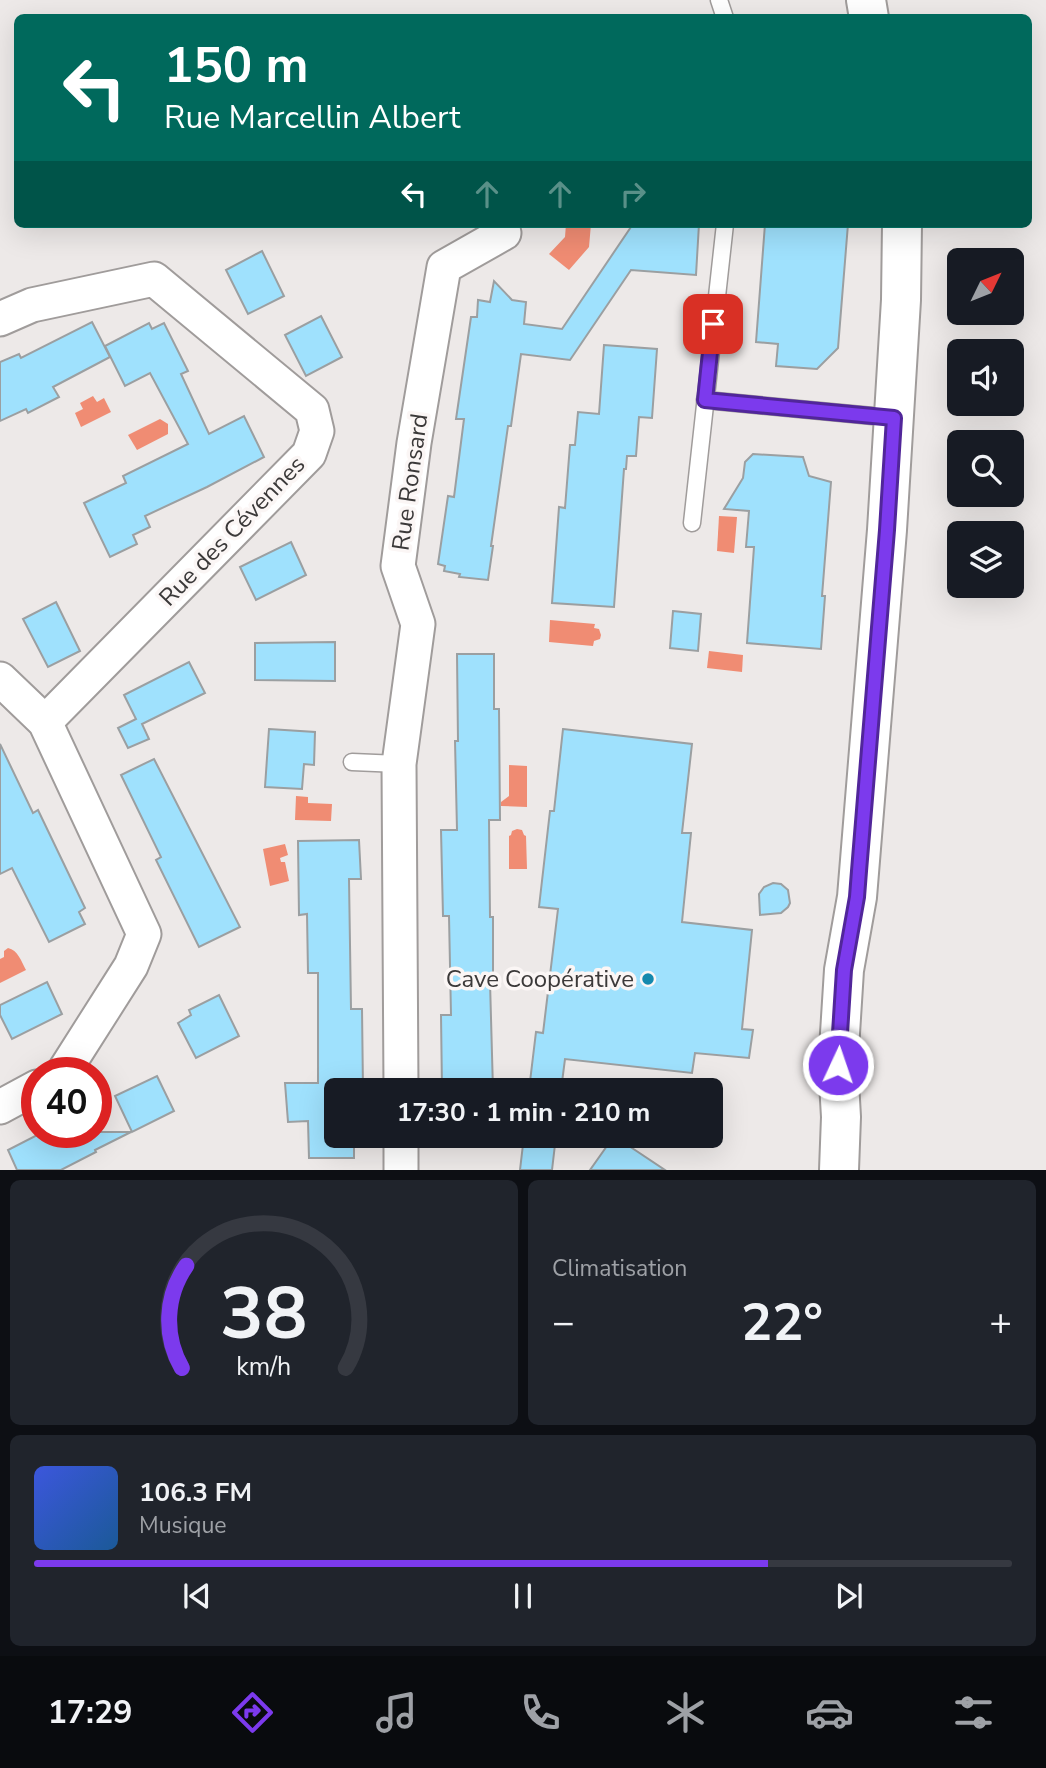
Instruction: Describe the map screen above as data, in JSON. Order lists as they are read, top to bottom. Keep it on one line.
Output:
{"streets":{"street":["Rue Ronsard","Rue des Cévennes"]},"places":["Cave Coopérative"],"north":"top right","page":{"turn":["150 m","Rue Marcellin Albert"],"limit":"40","trip":"17:30 · 1 min · 210 m","tile":"Climatisation","heat":["−","22°","+"],"song":["106.3 FM","Musique"],"tabs":"17:29","gauge":["38","km/h"]}}
